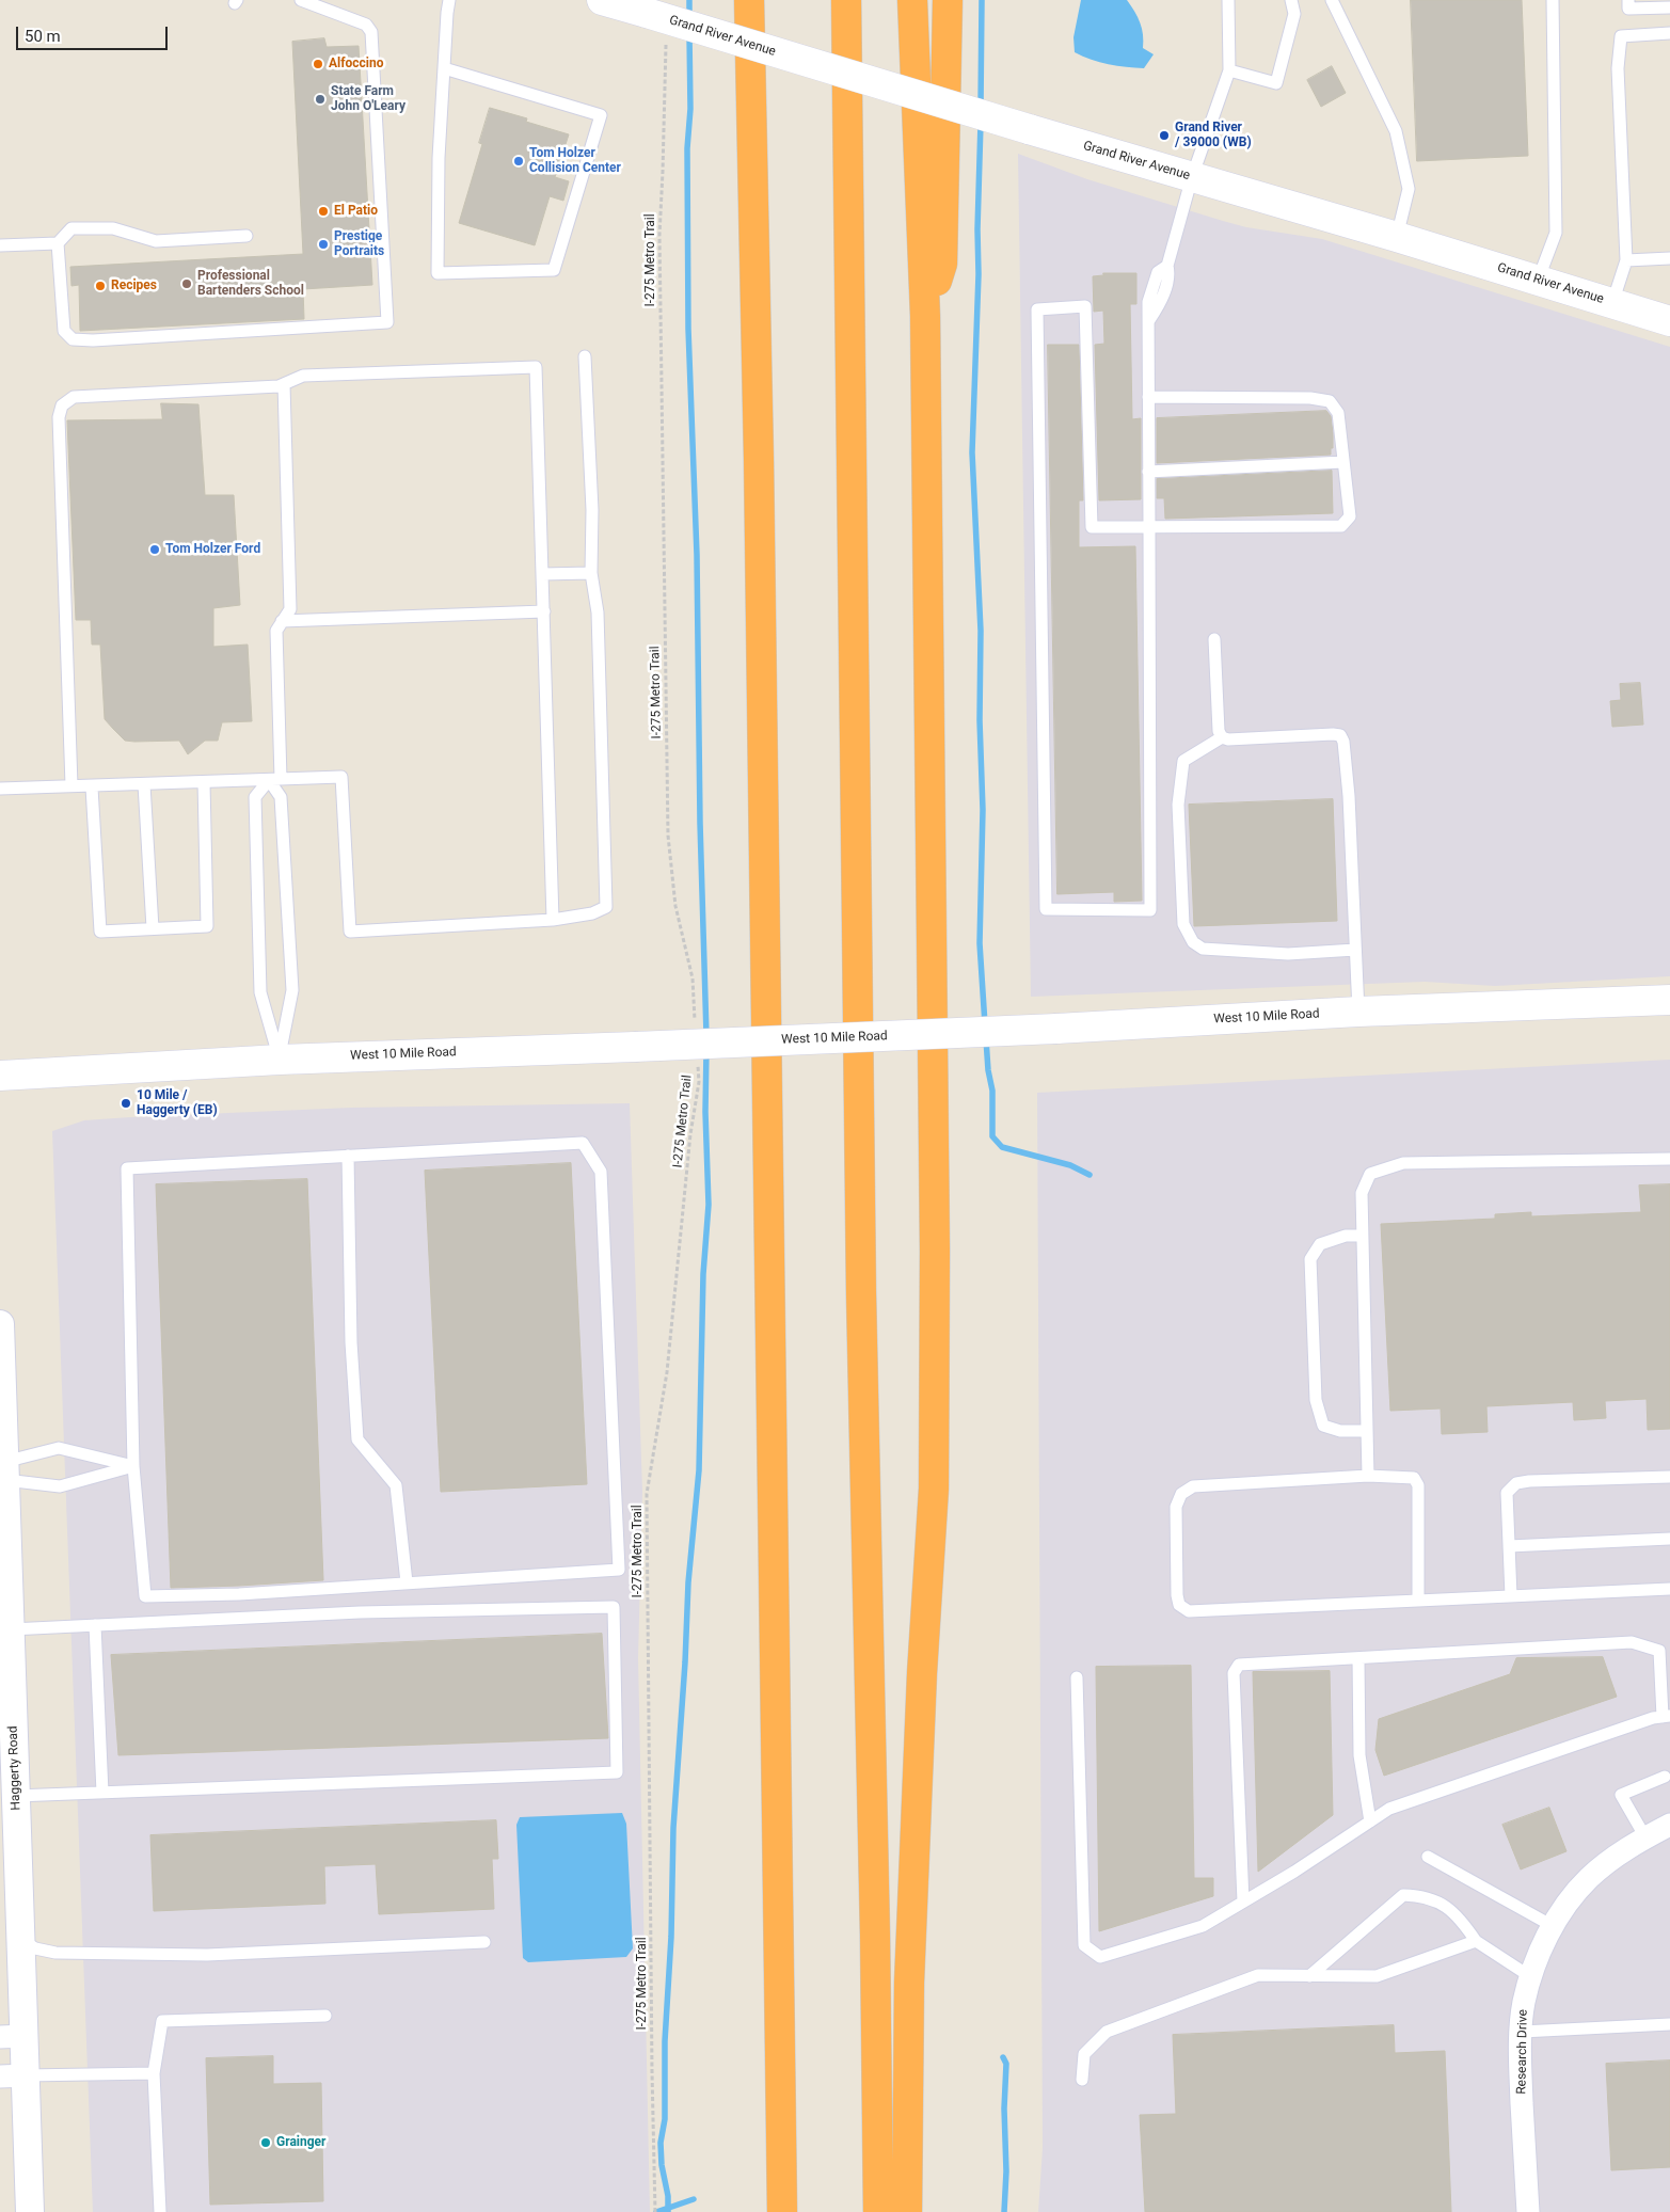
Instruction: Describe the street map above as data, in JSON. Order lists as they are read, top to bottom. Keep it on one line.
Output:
{"streets":{"main road":["Grand River Avenue","West 10 Mile Road"],"street":["Haggerty Road","Research Drive"],"path":["I-275 Metro Trail"]},"places":["Alfoccino","State Farm John O'Leary","Grand River / 39000 (WB)","Tom Holzer Collision Center","El Patio","Prestige Portraits","Professional Bartenders School","Recipes","Tom Holzer Ford","10 Mile / Haggerty (EB)","Grainger"],"scale_bar":"50 m"}
